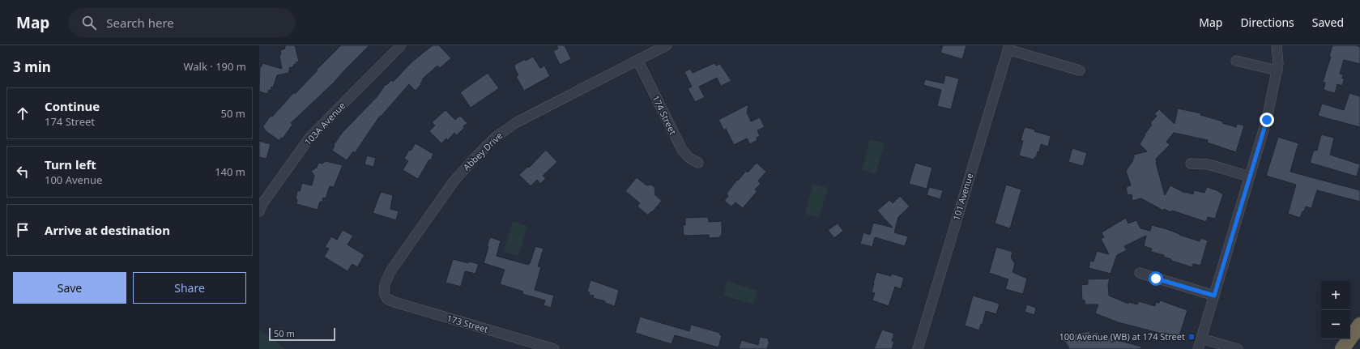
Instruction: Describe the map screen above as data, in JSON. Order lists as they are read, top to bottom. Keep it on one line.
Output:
{"streets":{"street":["174 Street","103A Avenue","Abbey Drive","101 Avenue","173 Street"]},"crossings":[["174 Street","Abbey Drive"],["Abbey Drive","173 Street"]],"places":{"transit":["100 Avenue (WB) at 174 Street"]},"scale_bar":"50 m","page":{"header":"Map","search":"Search here","nav":["Map","Directions","Saved"],"heading":["3 min","Walk · 190 m"],"list":[["Continue","174 Street","50 m"],["Turn left","100 Avenue","140 m"],"Arrive at destination"],"buttons":["Save","Share"],"map_buttons":["+","−"],"scale":"50 m"}}
